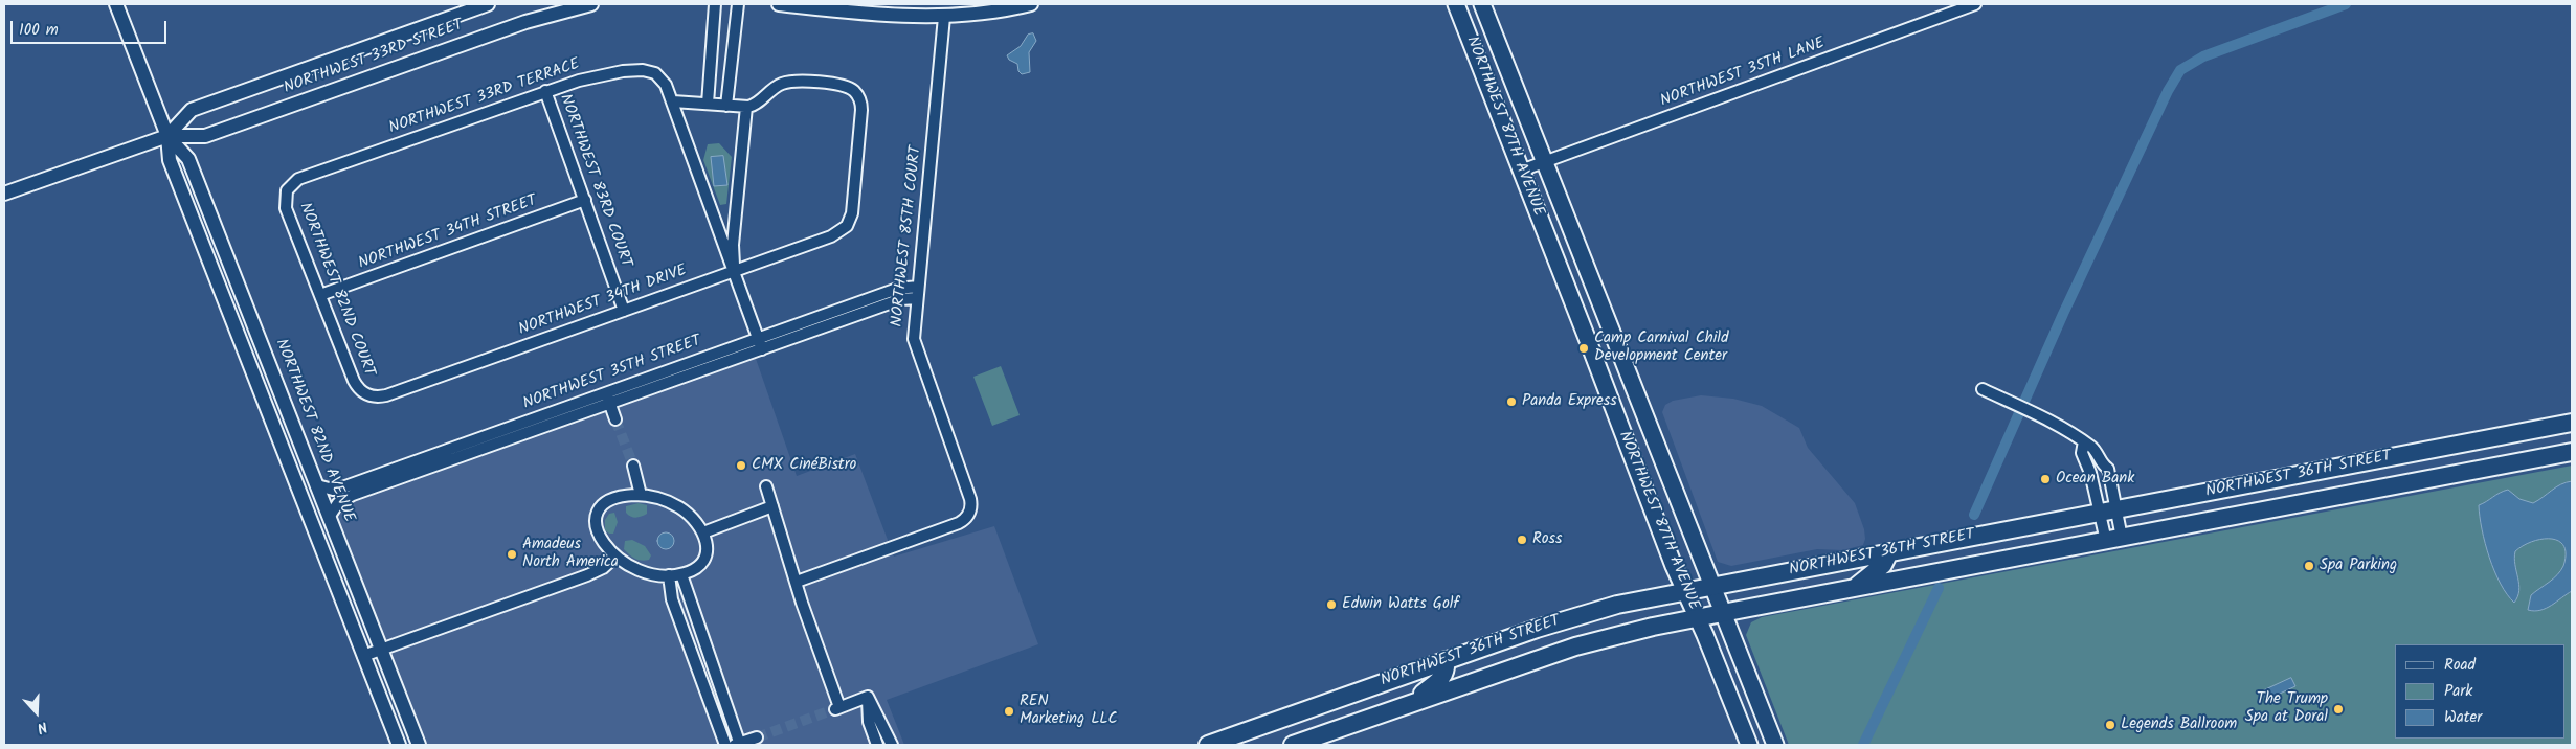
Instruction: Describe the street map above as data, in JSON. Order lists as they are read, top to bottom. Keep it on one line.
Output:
{"streets":{"main road":["NORTHWEST 87TH AVENUE","NORTHWEST 36TH STREET"],"street":["NORTHWEST 33RD STREET","NORTHWEST 35TH LANE","NORTHWEST 33RD TERRACE","NORTHWEST 83RD COURT","NORTHWEST 34TH STREET","NORTHWEST 85TH COURT","NORTHWEST 82ND COURT","NORTHWEST 34TH DRIVE","NORTHWEST 35TH STREET","NORTHWEST 82ND AVENUE"]},"crossings":[["NORTHWEST 33RD STREET","NORTHWEST 82ND AVENUE"],["NORTHWEST 35TH LANE","NORTHWEST 87TH AVENUE"],["NORTHWEST 33RD TERRACE","NORTHWEST 83RD COURT"],["NORTHWEST 33RD TERRACE","NORTHWEST 82ND COURT"],["NORTHWEST 33RD TERRACE","NORTHWEST 34TH DRIVE"],["NORTHWEST 33RD TERRACE","NORTHWEST 35TH STREET"],["NORTHWEST 87TH AVENUE","NORTHWEST 36TH STREET"],["NORTHWEST 83RD COURT","NORTHWEST 34TH STREET"],["NORTHWEST 83RD COURT","NORTHWEST 34TH DRIVE"],["NORTHWEST 34TH STREET","NORTHWEST 82ND COURT"],["NORTHWEST 85TH COURT","NORTHWEST 35TH STREET"],["NORTHWEST 82ND COURT","NORTHWEST 34TH DRIVE"],["NORTHWEST 35TH STREET","NORTHWEST 82ND AVENUE"]],"places":["Camp Carnival Child Development Center","Panda Express","CMX CinéBistro","Ocean Bank","Ross","Amadeus North America","Spa Parking","Edwin Watts Golf","The Trump Spa at Doral","REN Marketing LLC","Legends Ballroom"],"legend":["Road","Park","Water"],"scale_bar":"100 m","north":"bottom"}
